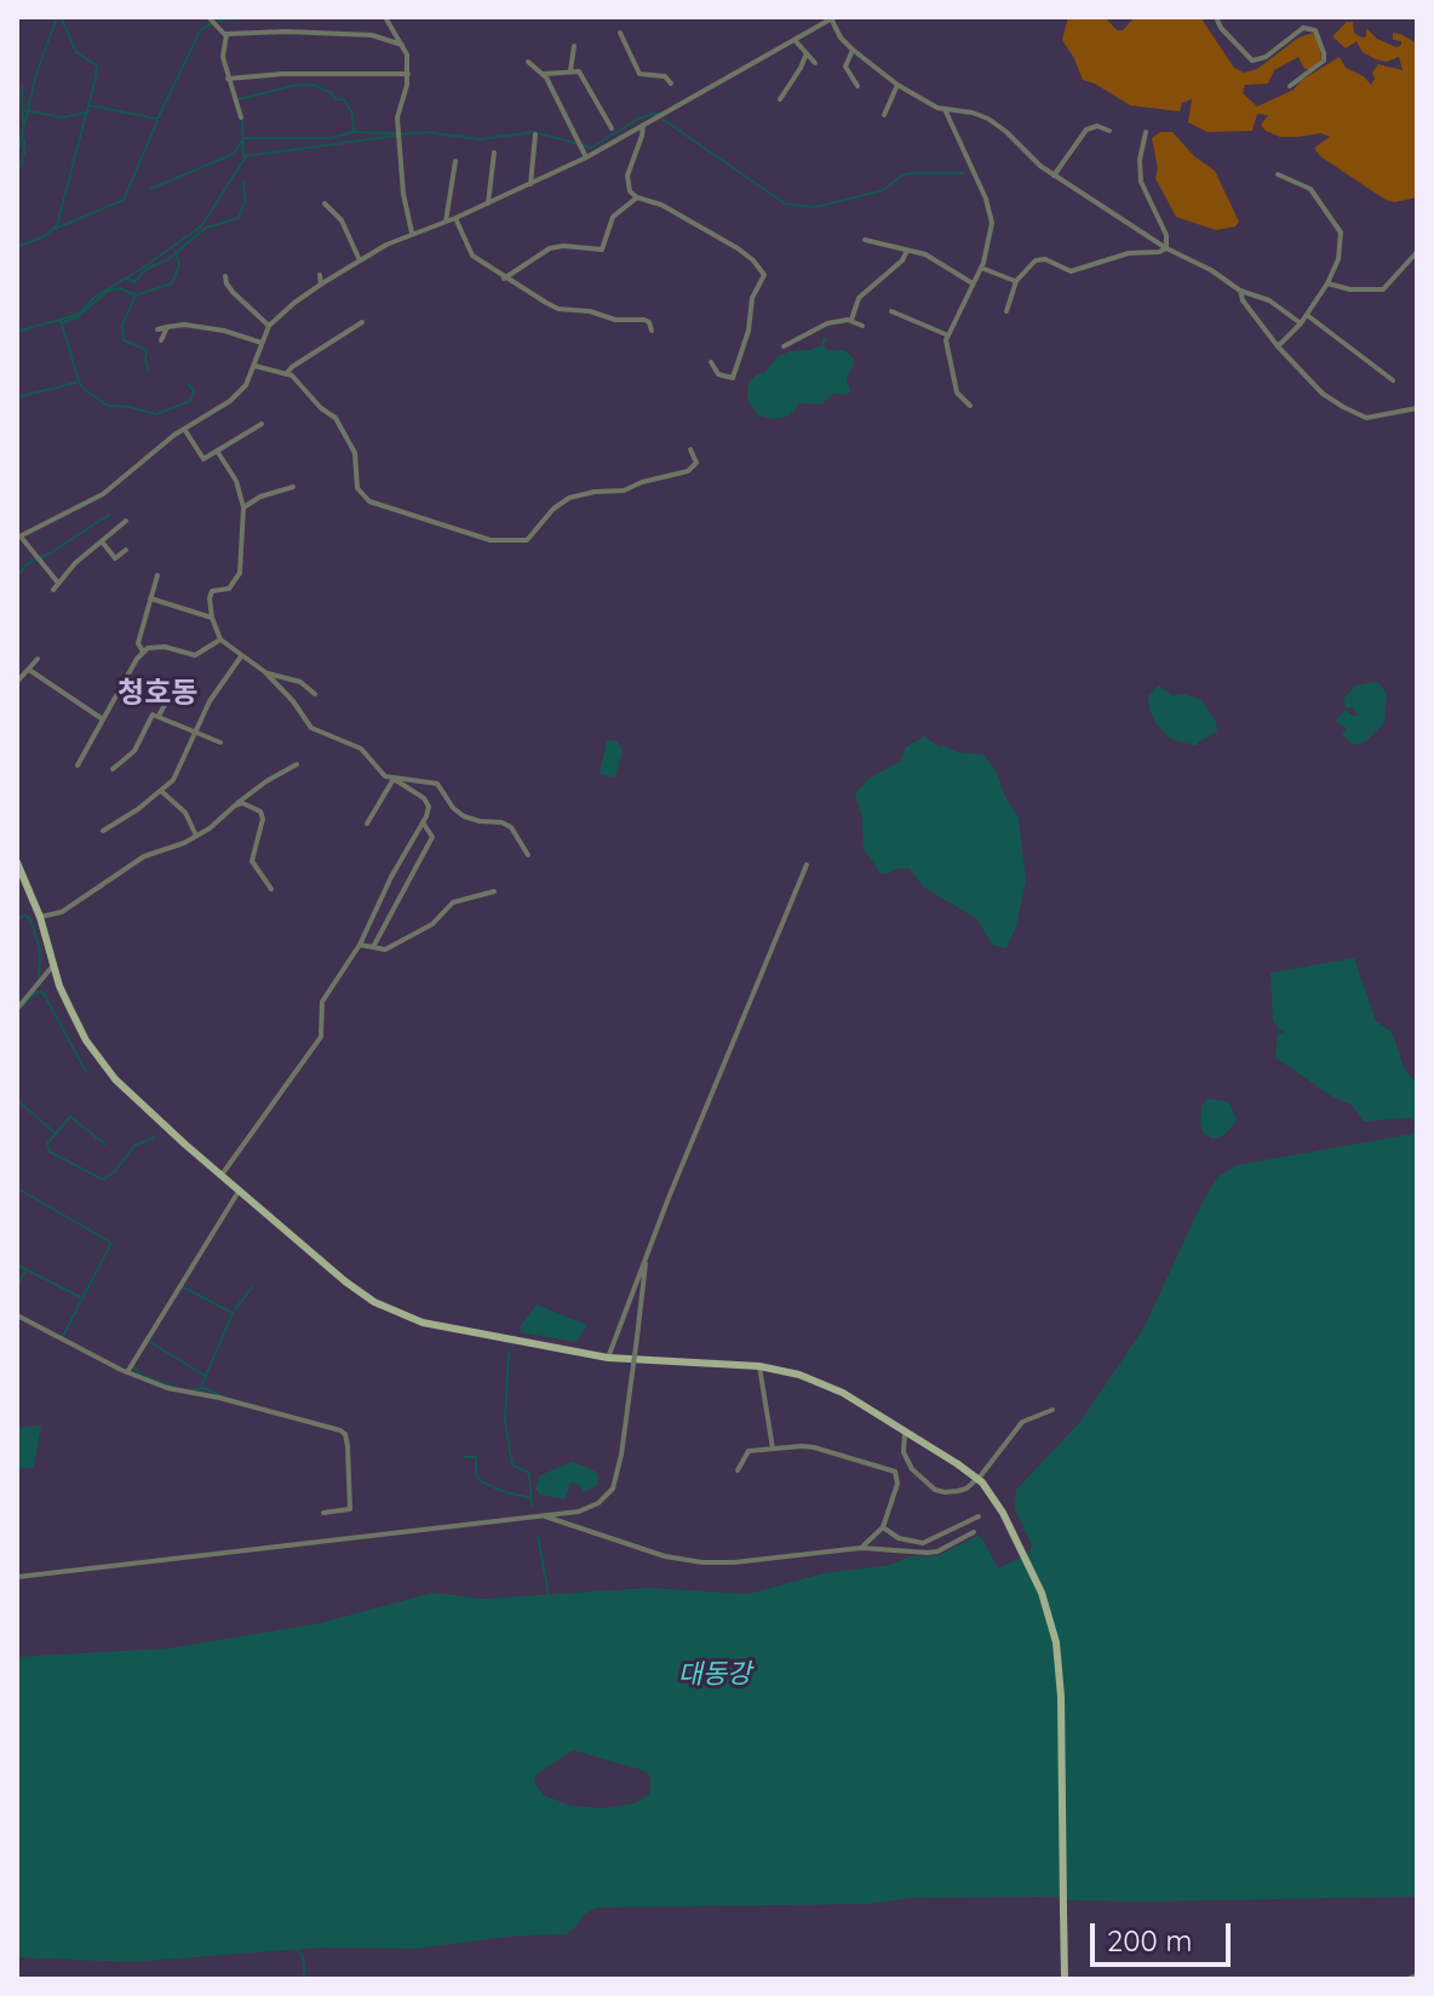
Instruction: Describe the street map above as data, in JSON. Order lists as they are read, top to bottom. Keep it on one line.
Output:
{"districts":["청호동"],"water":["대동강"],"scale_bar":"200 m"}
